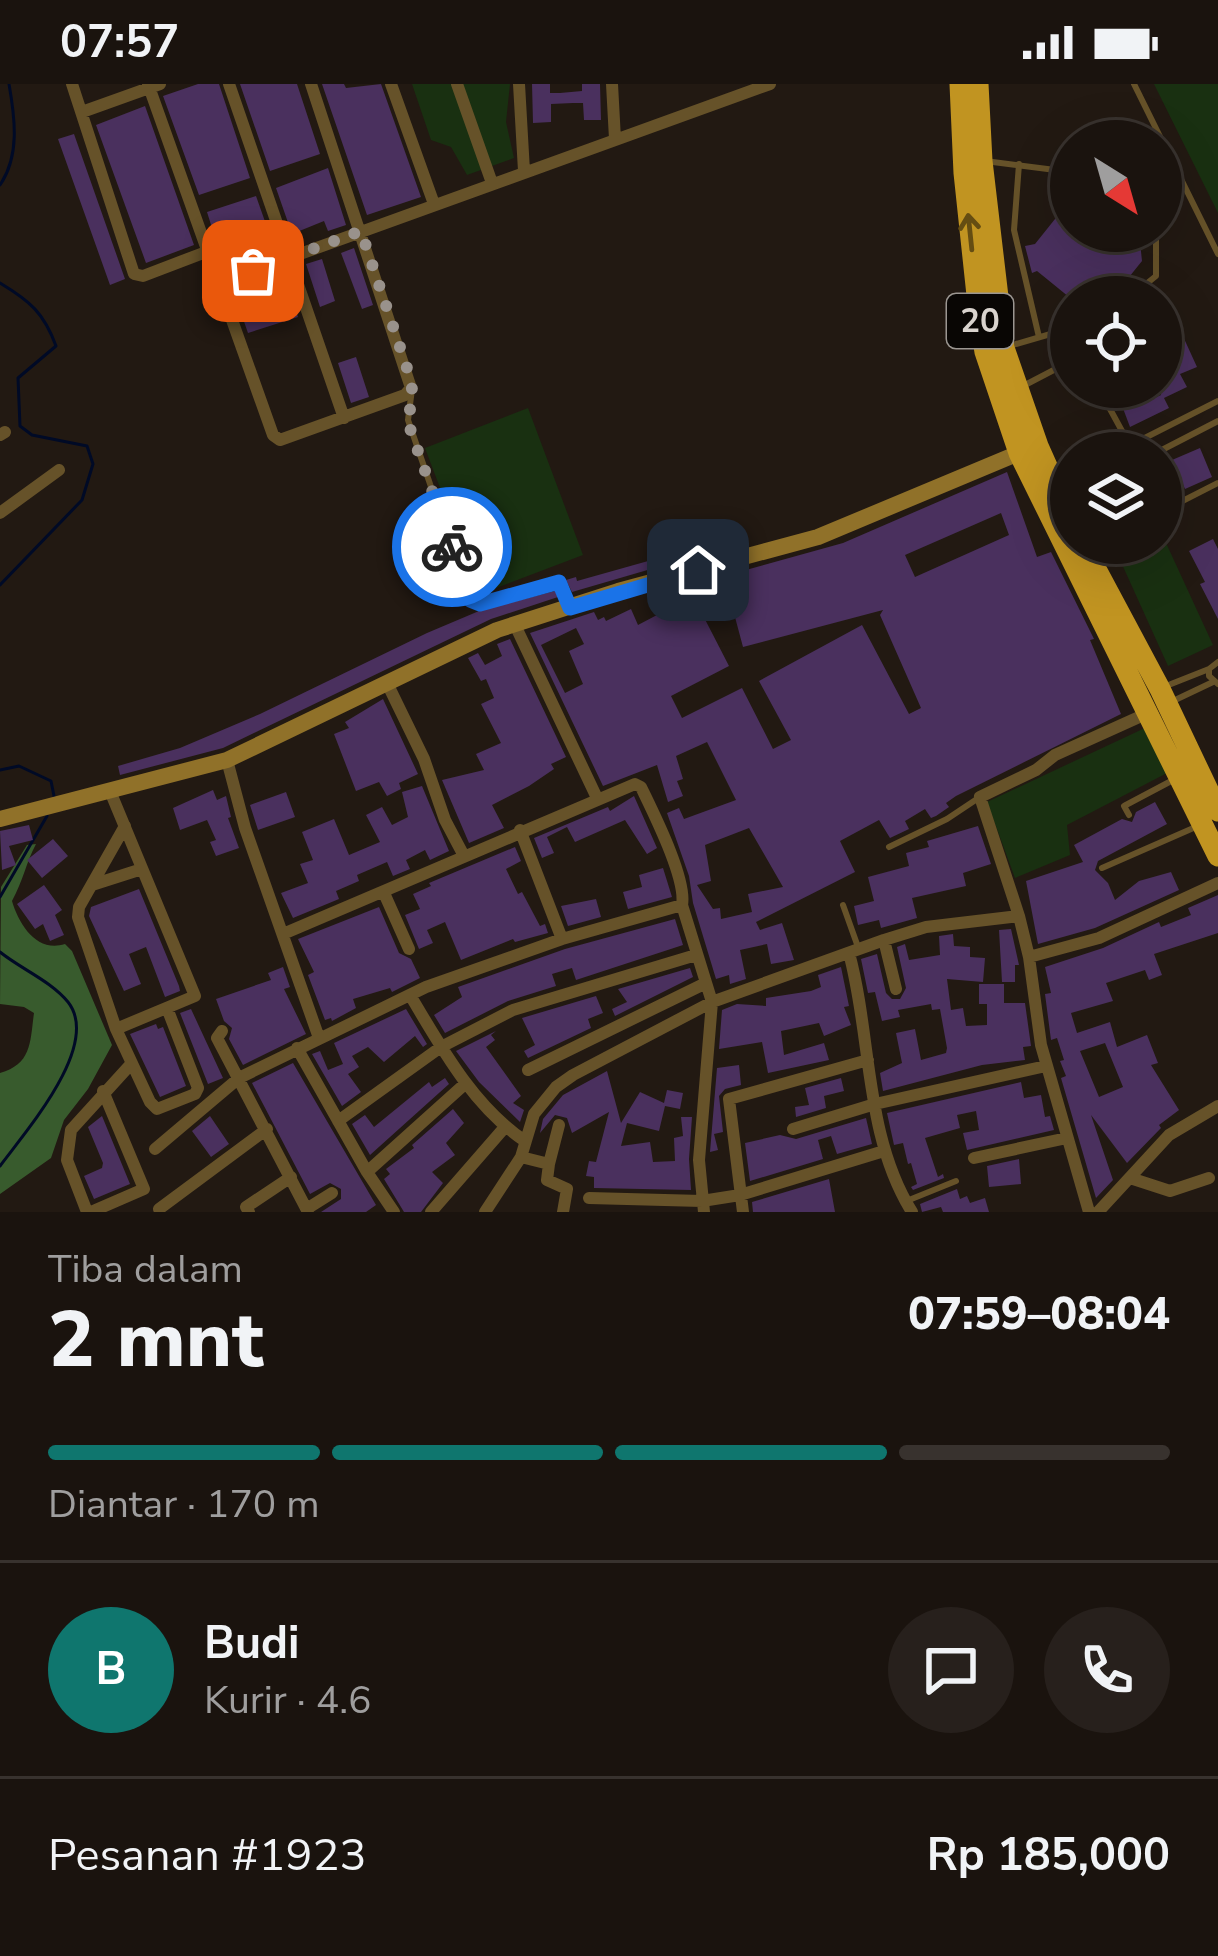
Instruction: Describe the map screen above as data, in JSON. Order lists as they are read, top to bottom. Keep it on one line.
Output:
{"streets":{"highway":["20"]},"north":"bottom right","page":{"status":"07:57","heading":["2 mnt","Tiba dalam","07:59–08:04"],"panel":["Budi","Kurir · 4.6","Pesanan #1923","Rp 185,000"],"bar":"Diantar · 170 m","round":"B"}}
